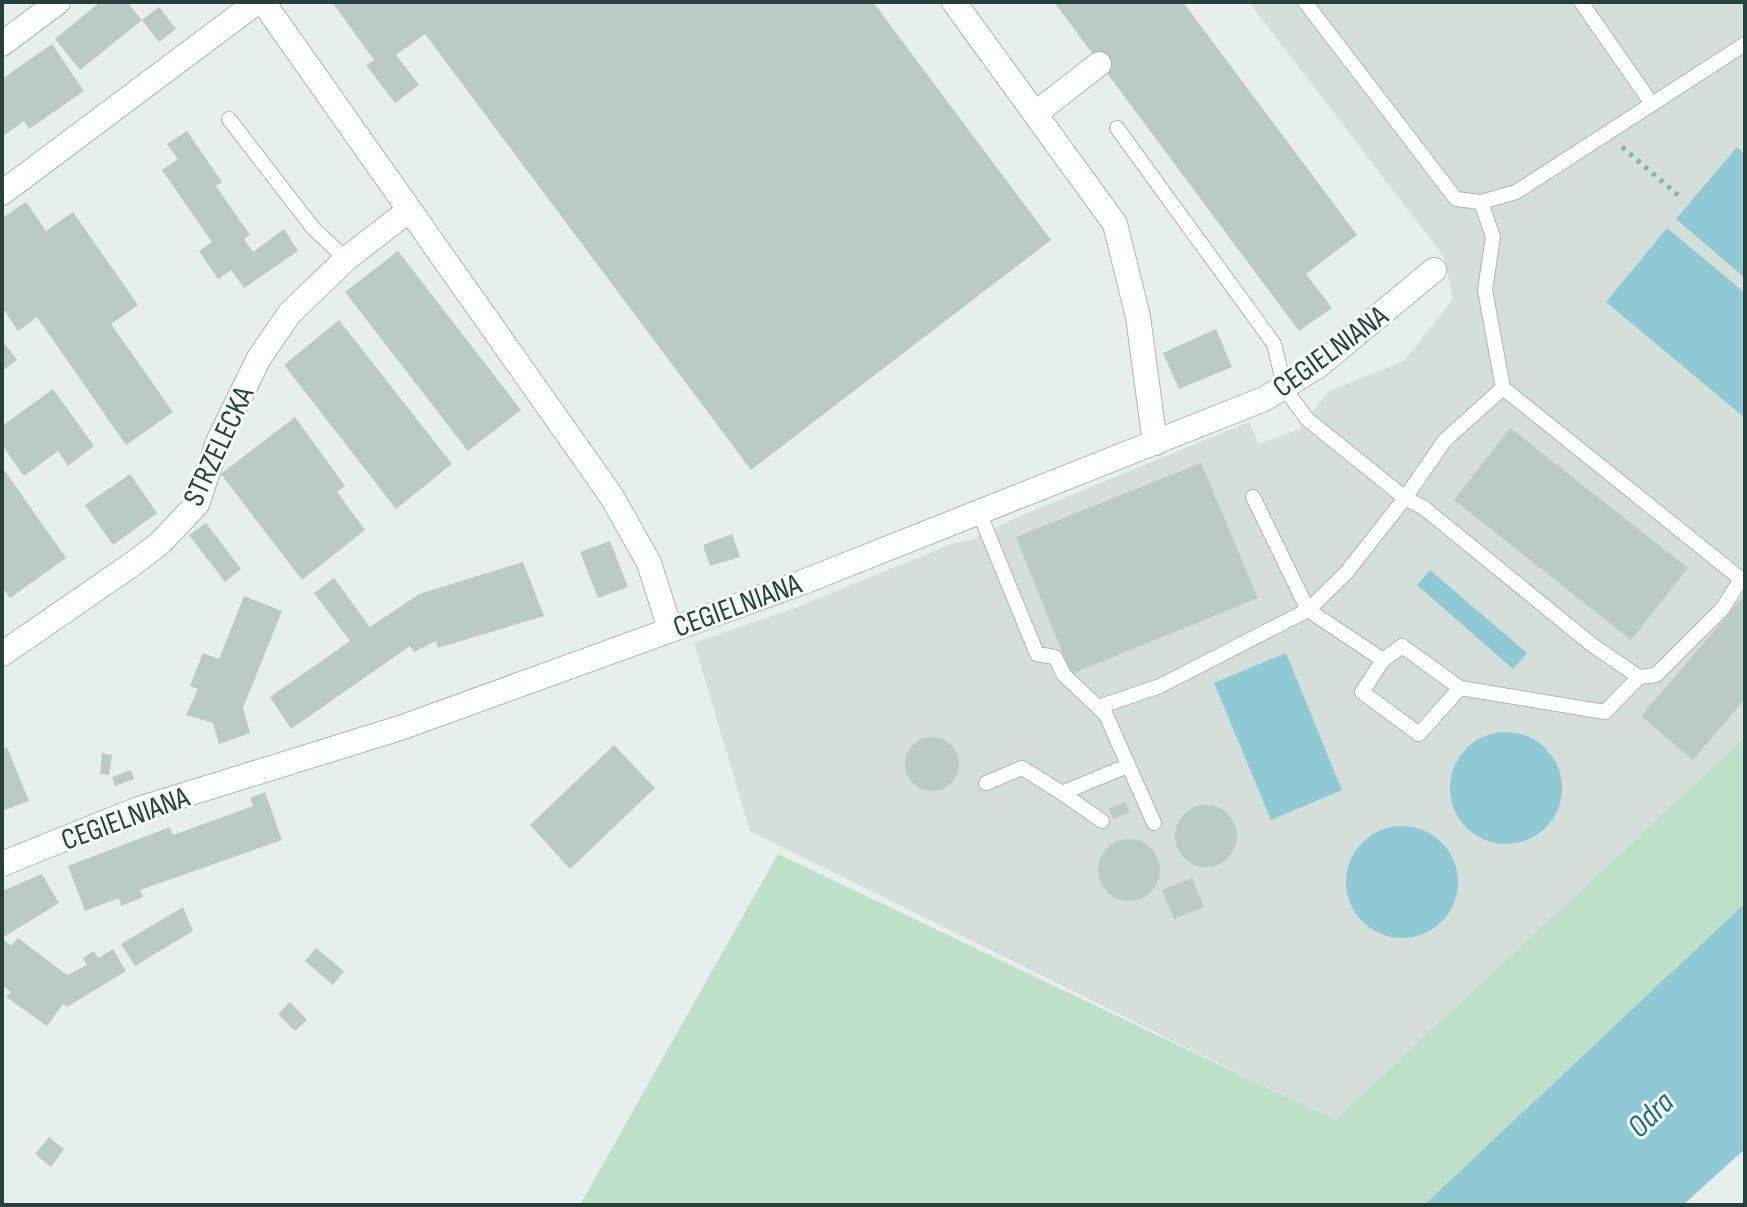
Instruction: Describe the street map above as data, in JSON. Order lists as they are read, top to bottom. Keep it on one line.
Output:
{"streets":{"street":["CEGIELNIANA","STRZELECKA"]},"water":["Odra"]}
